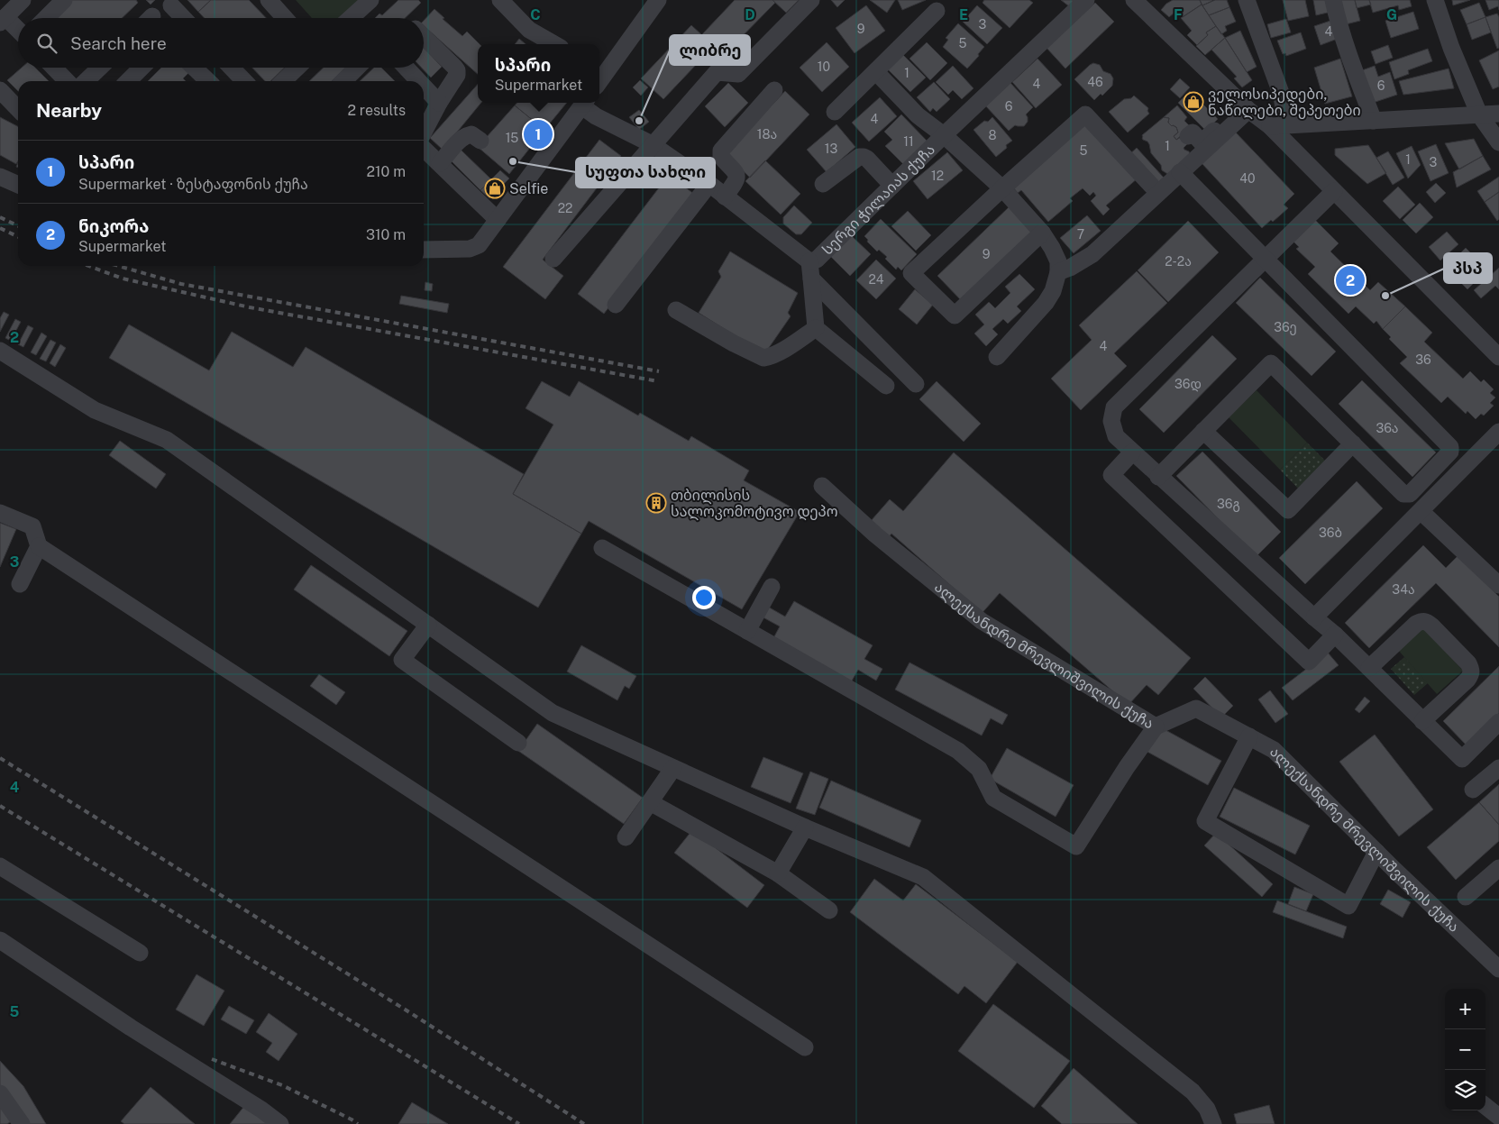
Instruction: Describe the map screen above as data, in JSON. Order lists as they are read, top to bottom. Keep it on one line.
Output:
{"streets":{"street":["სერგი ჭილაიას ქუჩა","ალექსანდრე მრევლიშვილის ქუჩა"]},"places":{"shop":["ველოსიპედები, ნაწილები, შეპეთები","Selfie"],"other":["ლიბრე","სუფთა სახლი","პსპ"],"building":["თბილისის სალოკომოტივო დეპო"]},"house_numbers":["3","9","4","5","10","1","46","4","6","6","4","18ა","8","15","11","1","13","5","1","3","12","40","22","7","9","2-2ა","24","36ე","4","36","36დ","36ა","36გ","36ბ","34ა"],"page":{"search":"Search here","popup":["სპარი","Supermarket"],"heading":["Nearby","2 results"],"pins":["1","2"],"list":[{"mark":"1","name":"სპარი","note":"Supermarket · ზესტაფონის ქუჩა","value":"210 m"},{"mark":"2","name":"ნიკორა","note":"Supermarket","value":"310 m"}],"map_buttons":["+","−"]},"grid":{"columns":["C","D","E","F","G"],"rows":["2","3","4","5"]}}
